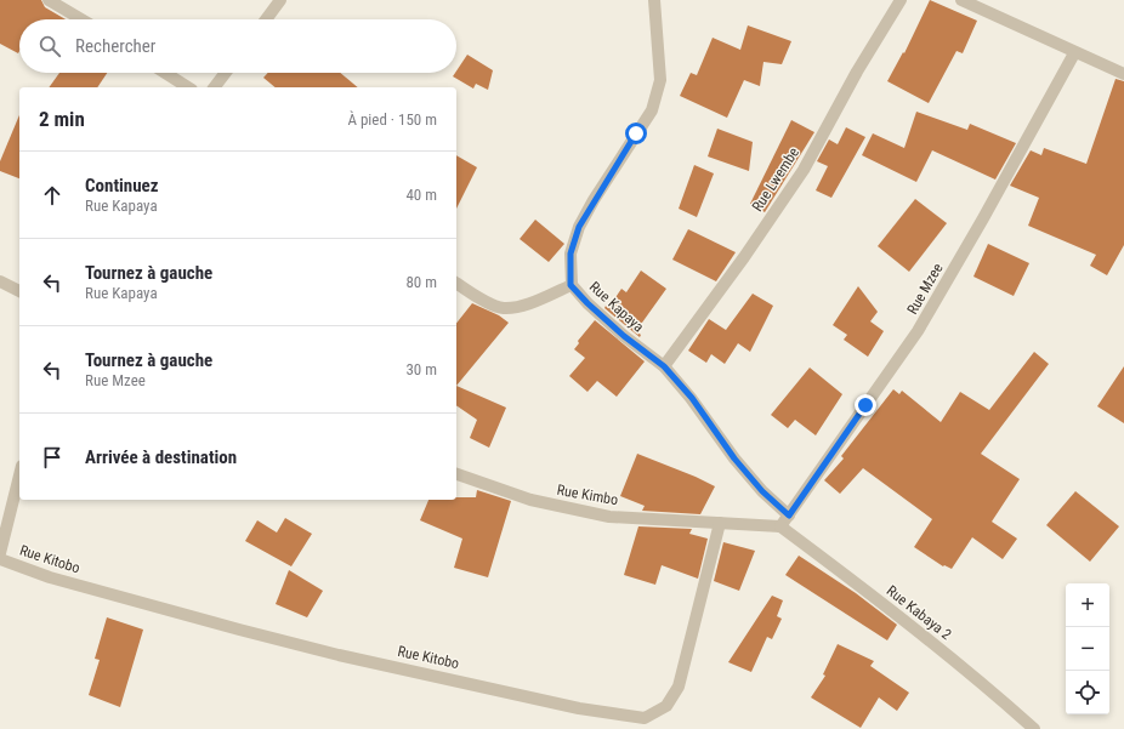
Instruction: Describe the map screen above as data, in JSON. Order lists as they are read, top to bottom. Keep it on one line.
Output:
{"streets":{"street":["Rue Lwembe","Rue Mzee","Rue Kapaya","Rue Kimbo","Rue Kitobo","Rue Kabaya 2"]},"crossings":[["Rue Lwembe","Rue Kapaya"],["Rue Mzee","Rue Kapaya"],["Rue Mzee","Rue Kimbo"],["Rue Mzee","Rue Kabaya 2"],["Rue Kimbo","Rue Kitobo"],["Rue Kimbo","Rue Kabaya 2"]],"page":{"search":"Rechercher","heading":["2 min","À pied · 150 m"],"list":[["Continuez","Rue Kapaya","40 m"],["Tournez à gauche","Rue Kapaya","80 m"],["Tournez à gauche","Rue Mzee","30 m"],"Arrivée à destination"],"map_buttons":["+","−"]}}
